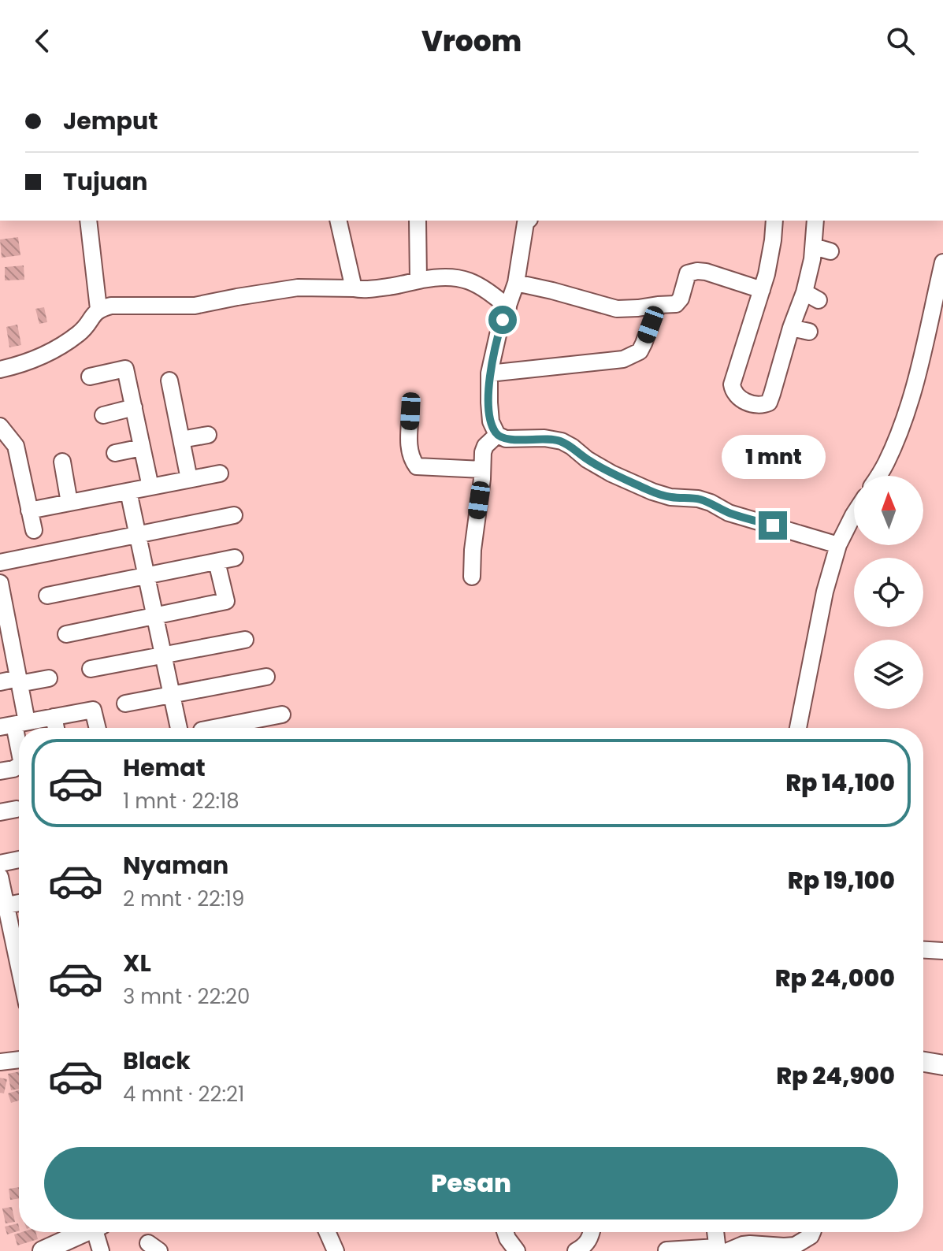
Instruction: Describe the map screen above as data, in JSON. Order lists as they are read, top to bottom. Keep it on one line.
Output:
{"north":"top","page":{"header":"Vroom","banner":["Jemput","Tujuan"],"bubble":"1 mnt","list":[{"name":"Hemat","note":"1 mnt · 22:18","value":"Rp 14,100"},{"name":"Nyaman","note":"2 mnt · 22:19","value":"Rp 19,100"},{"name":"XL","note":"3 mnt · 22:20","value":"Rp 24,000"},{"name":"Black","note":"4 mnt · 22:21","value":"Rp 24,900"}],"buttons":"Pesan"}}
